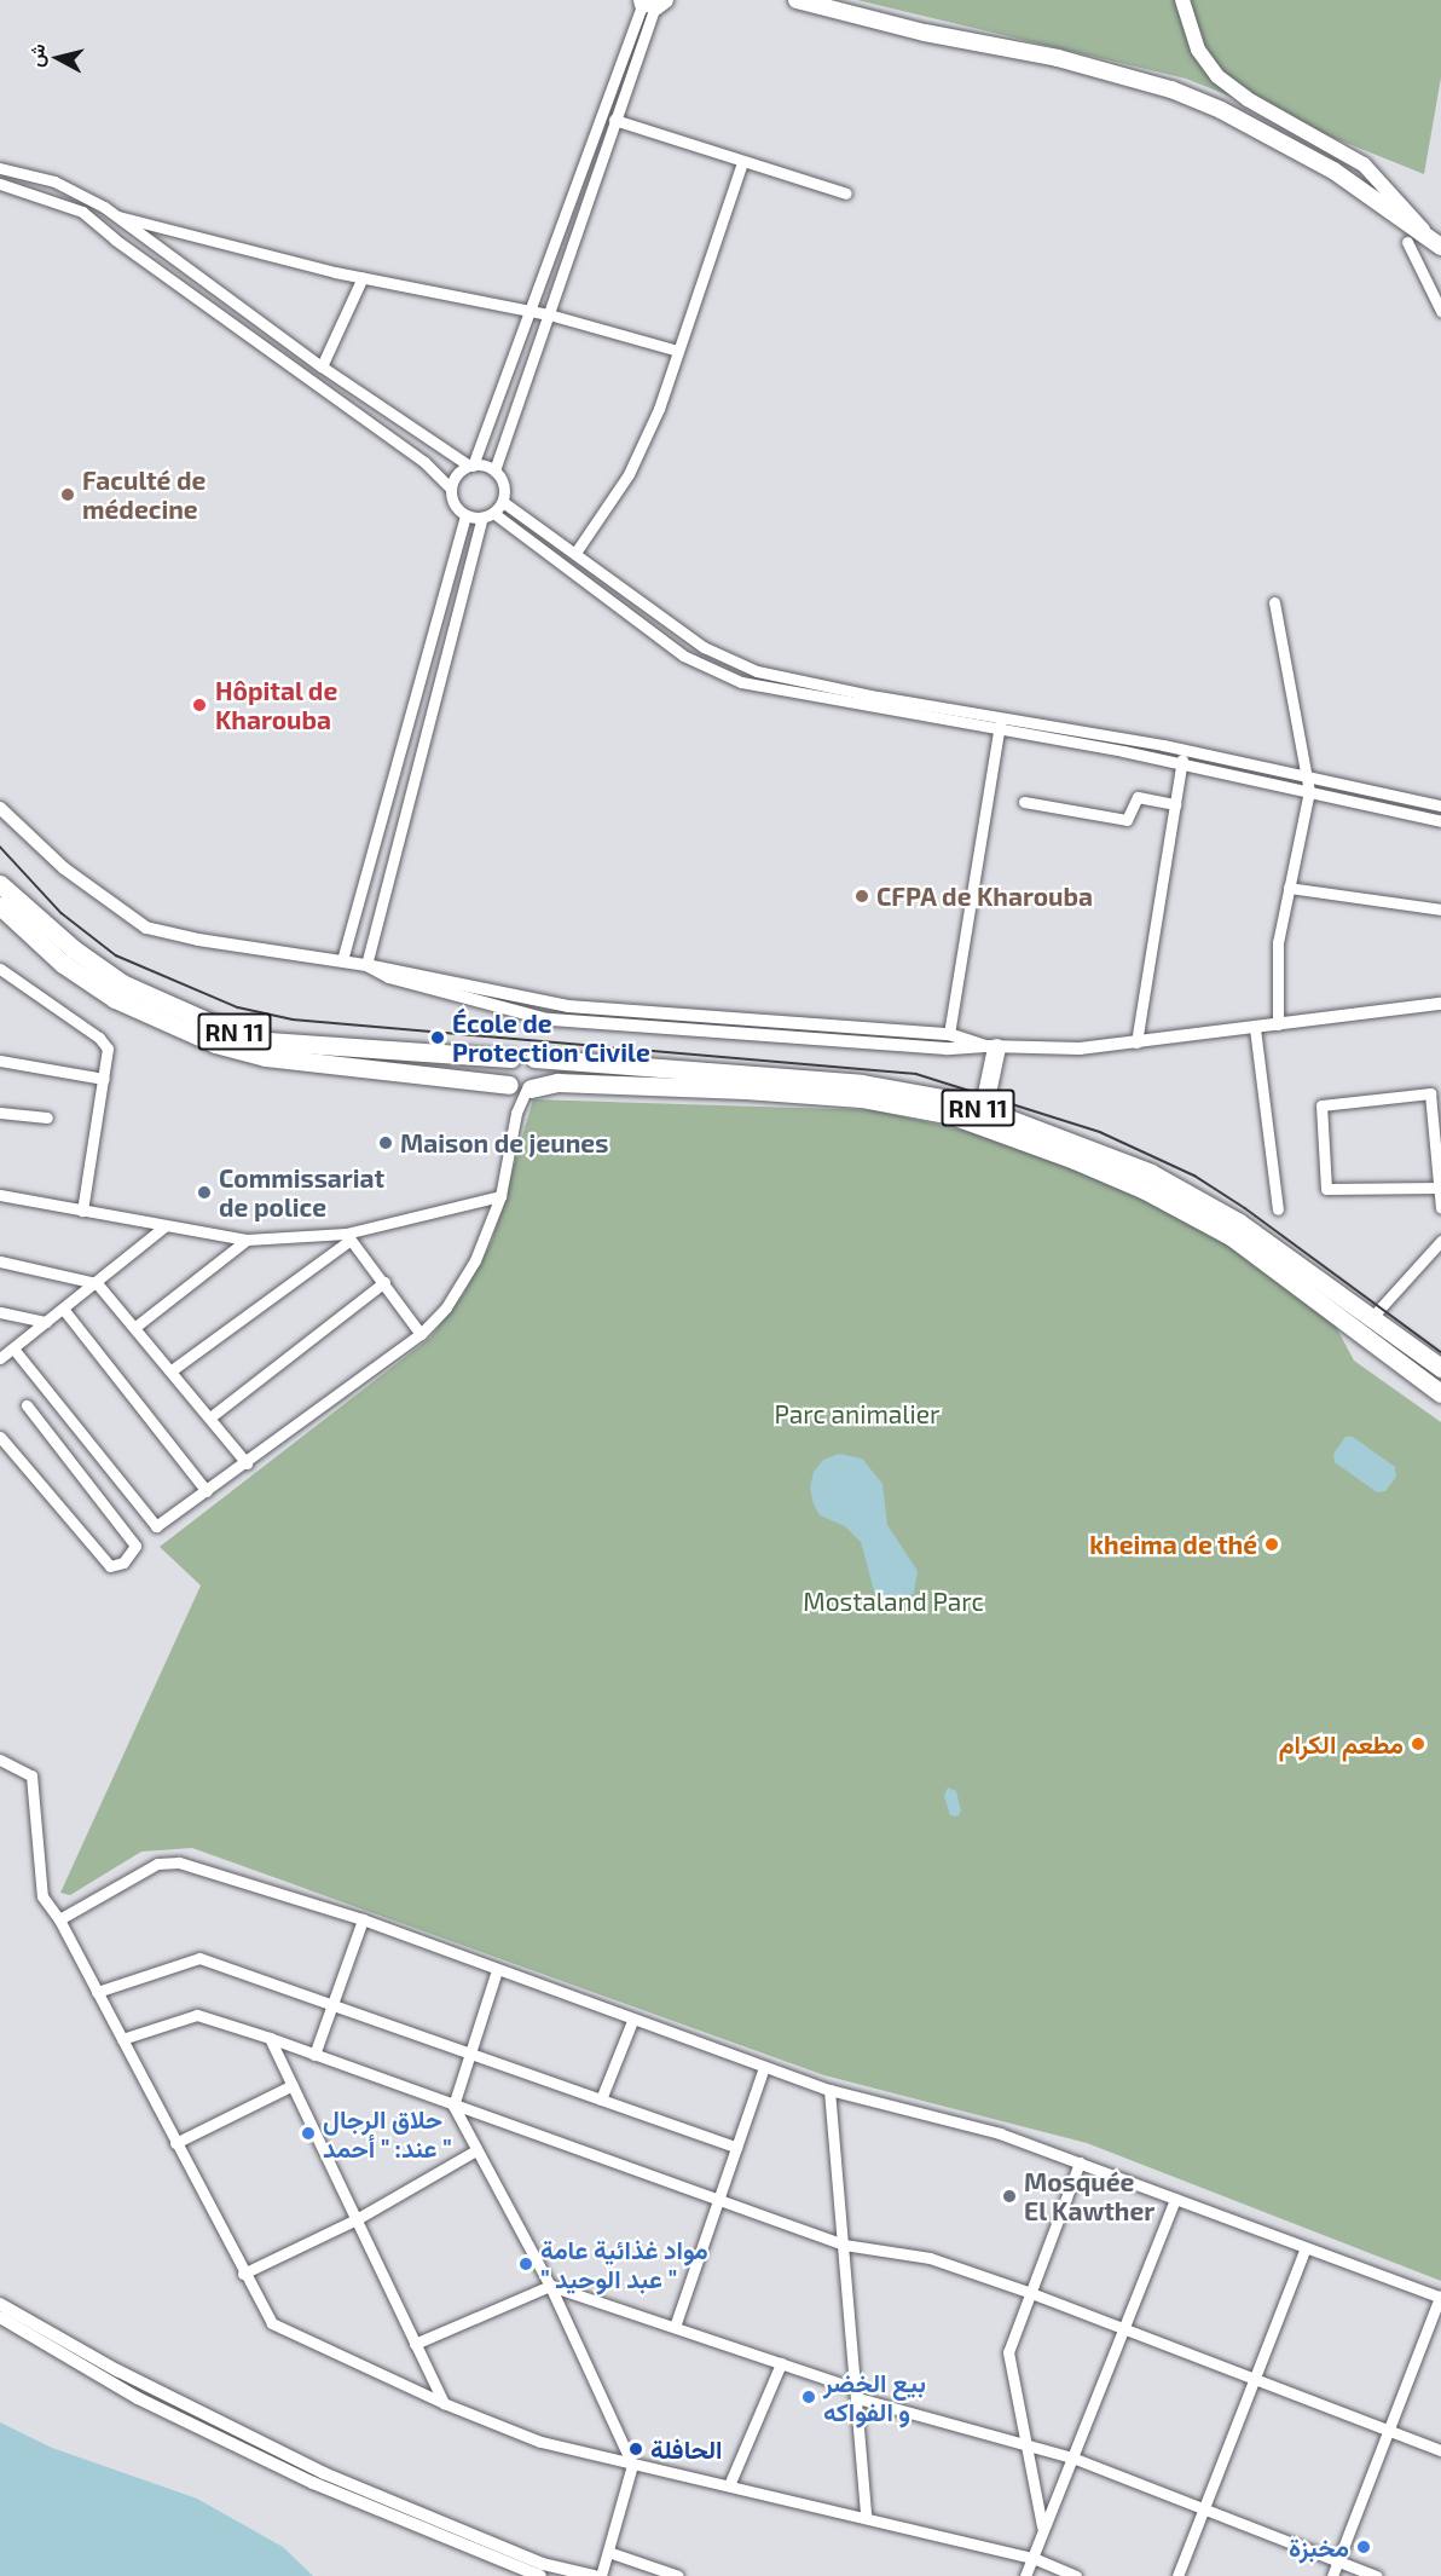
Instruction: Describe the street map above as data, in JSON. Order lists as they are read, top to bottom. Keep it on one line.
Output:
{"streets":{"highway":["RN 11"]},"parks":["Parc animalier","Mostaland Parc"],"places":["Faculté de médecine","Hôpital de Kharouba","CFPA de Kharouba","École de Protection Civile","Maison de jeunes","Commissariat de police","kheima de thé","مطعم الكرام","حلاق الرجال عند: \" أحمد \"","Mosquée El Kawther","مواد غذائية عامة \" عبد الوحيد \"","بيع الخضر و الفواكه","الحافلة","مخبزة"],"north":"left"}
